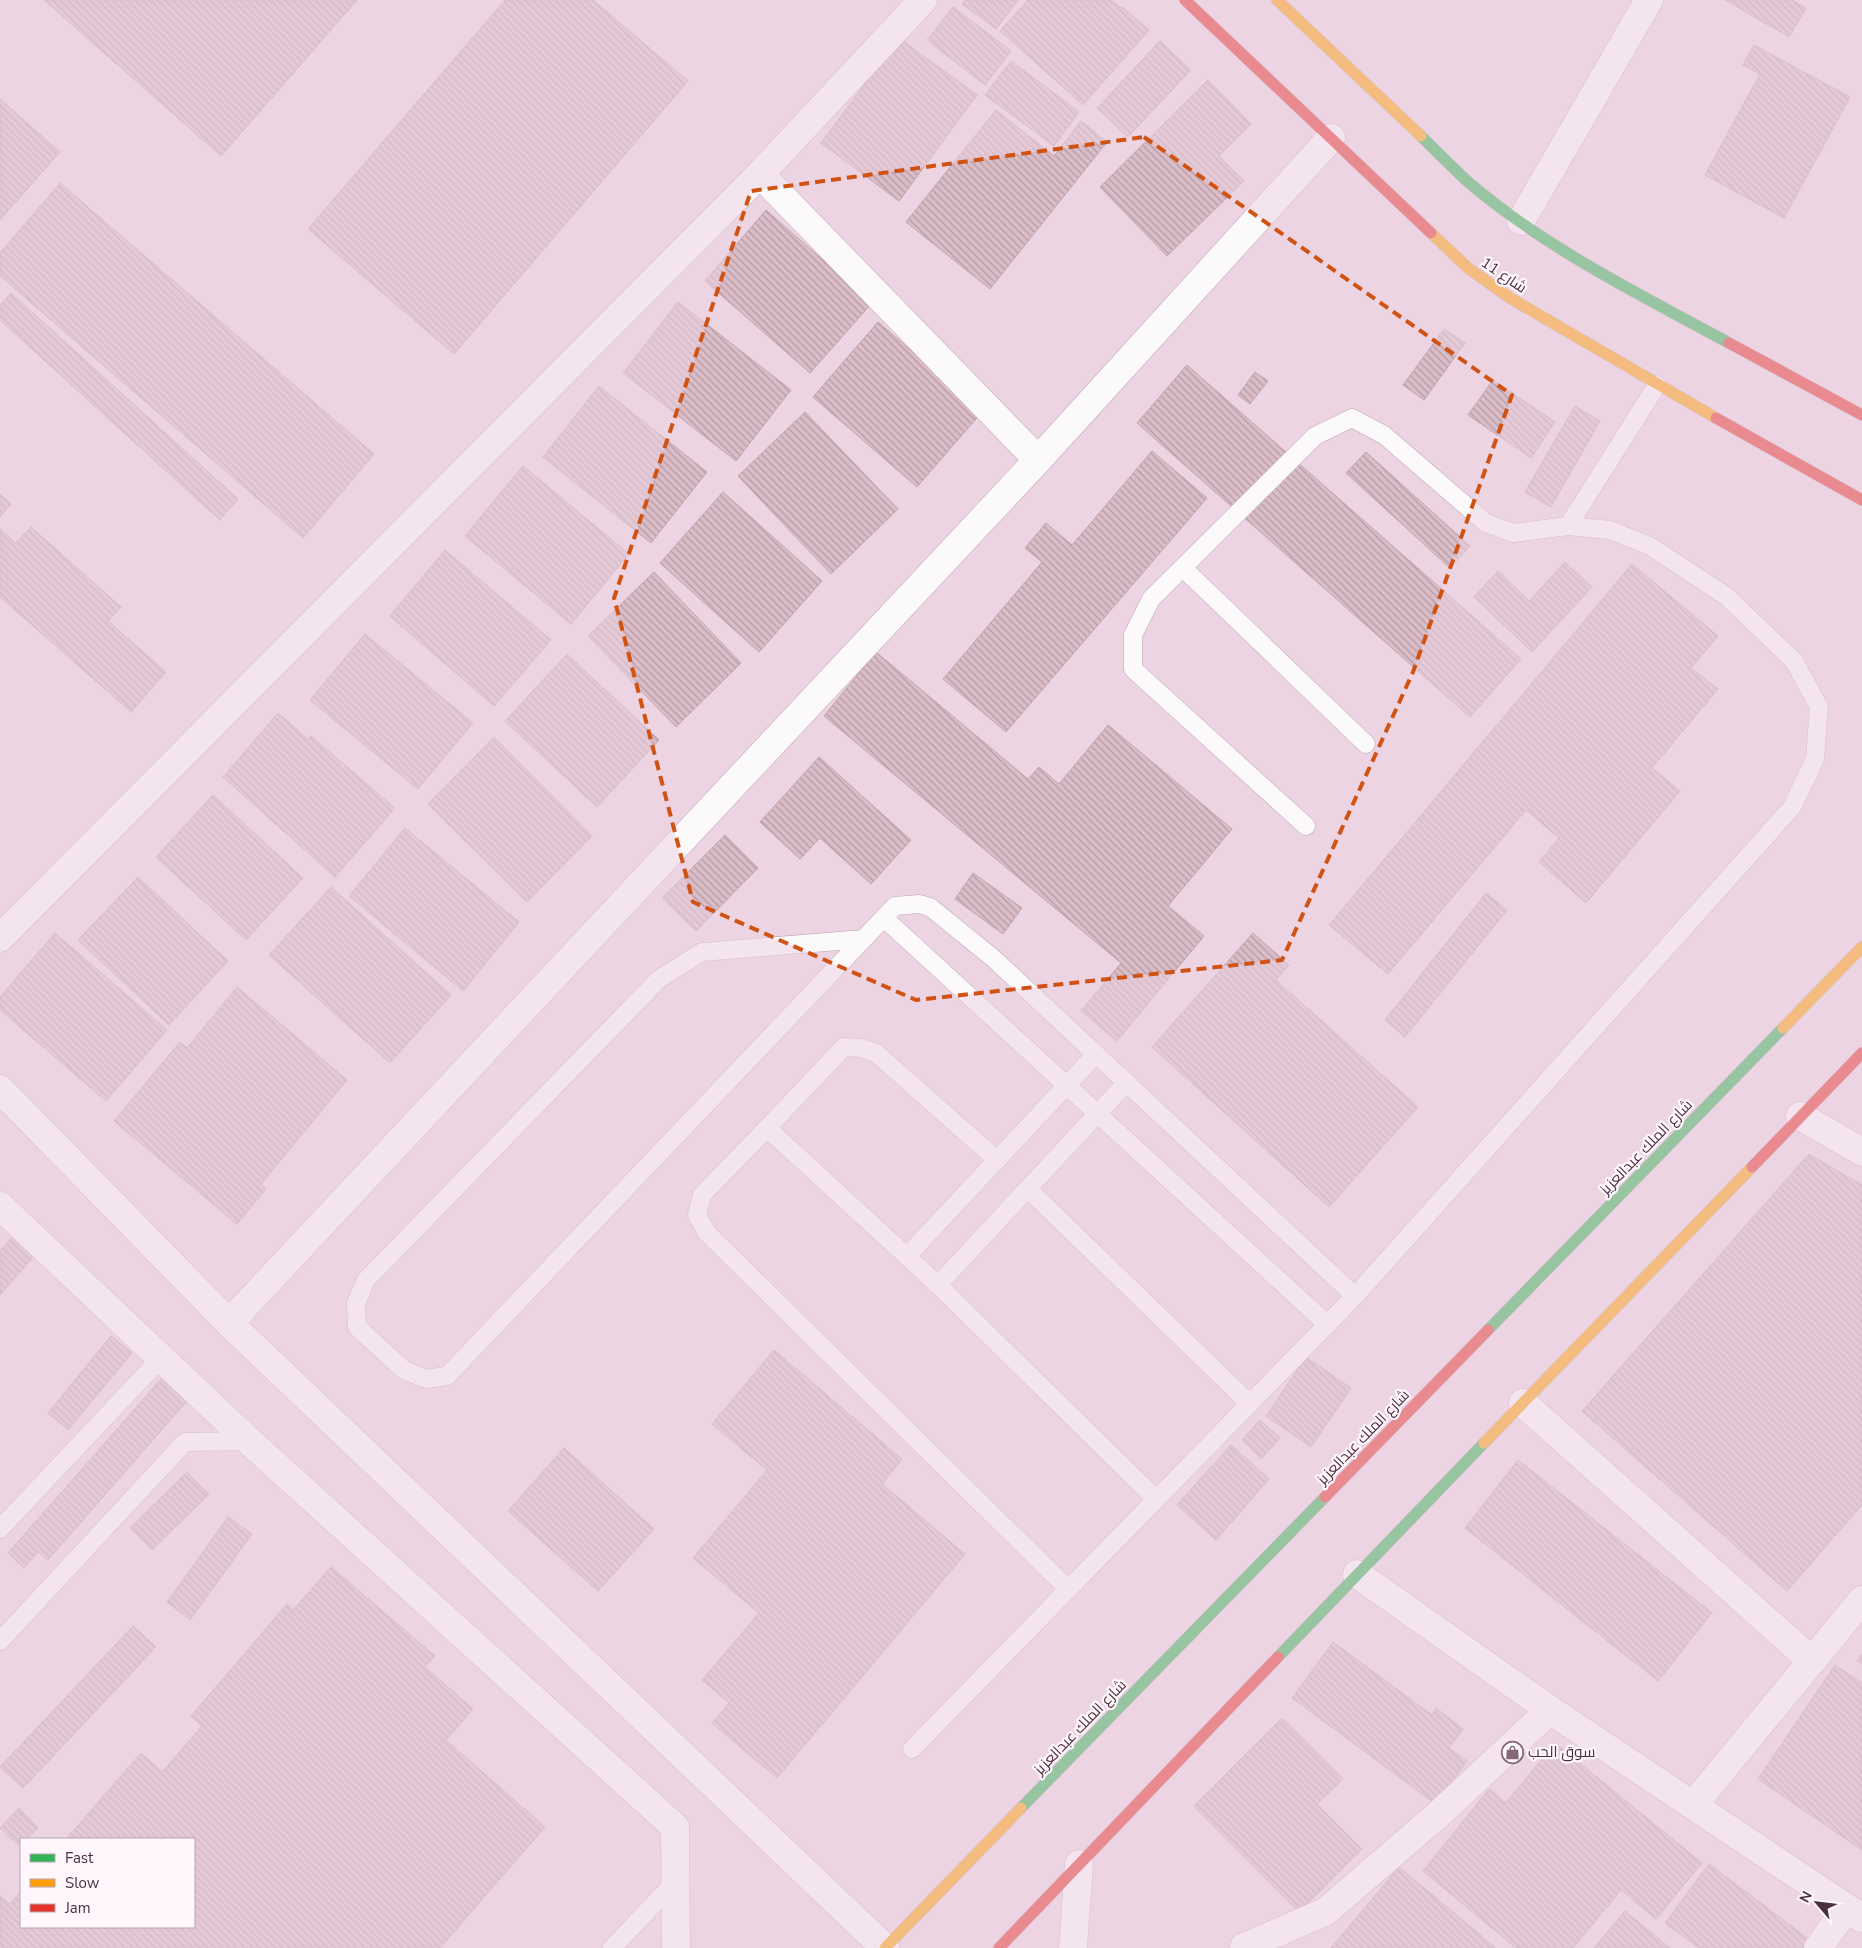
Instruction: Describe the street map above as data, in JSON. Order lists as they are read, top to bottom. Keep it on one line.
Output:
{"streets":{"street":["شارع 11","شارع الملك عبدالعزيز"]},"places":{"shop":["سوق الحب"]},"legend":["Fast","Slow","Jam"],"north":"top left"}
